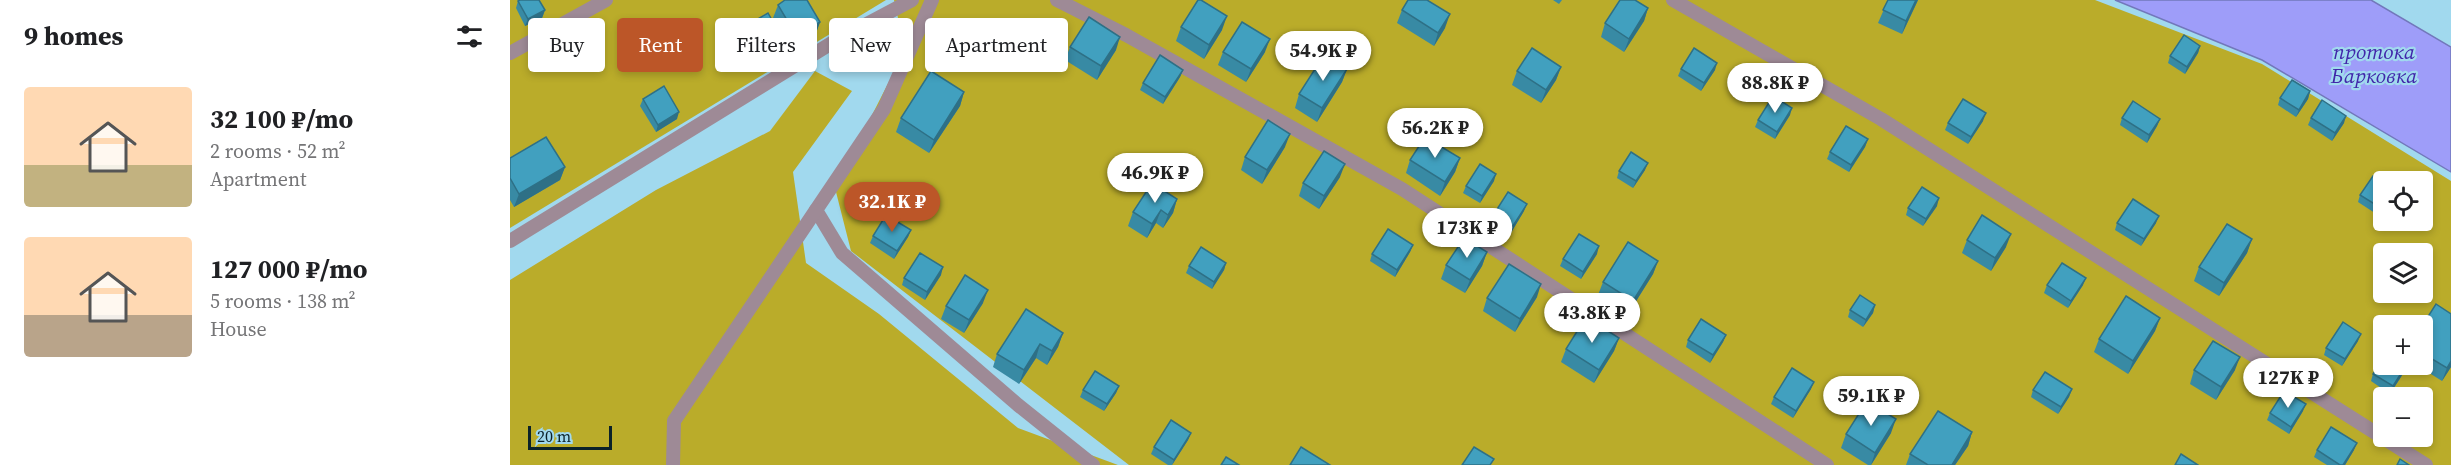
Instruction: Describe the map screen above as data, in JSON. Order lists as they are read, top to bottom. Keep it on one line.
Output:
{"water":["протока Барковка"],"scale_bar":"20 m","page":{"heading":"9 homes","chip":["Buy","Rent","Filters","New","Apartment"],"price":["54.9K ₽","88.8K ₽","56.2K ₽","46.9K ₽","32.1K ₽","173K ₽","43.8K ₽","127K ₽","59.1K ₽"],"list":[{"name":"32 100 ₽/mo","note":"2 rooms · 52 m² · Apartment"},{"name":"127 000 ₽/mo","note":"5 rooms · 138 m² · House"}],"map_buttons":["+","−"],"scale":"20 m"}}
